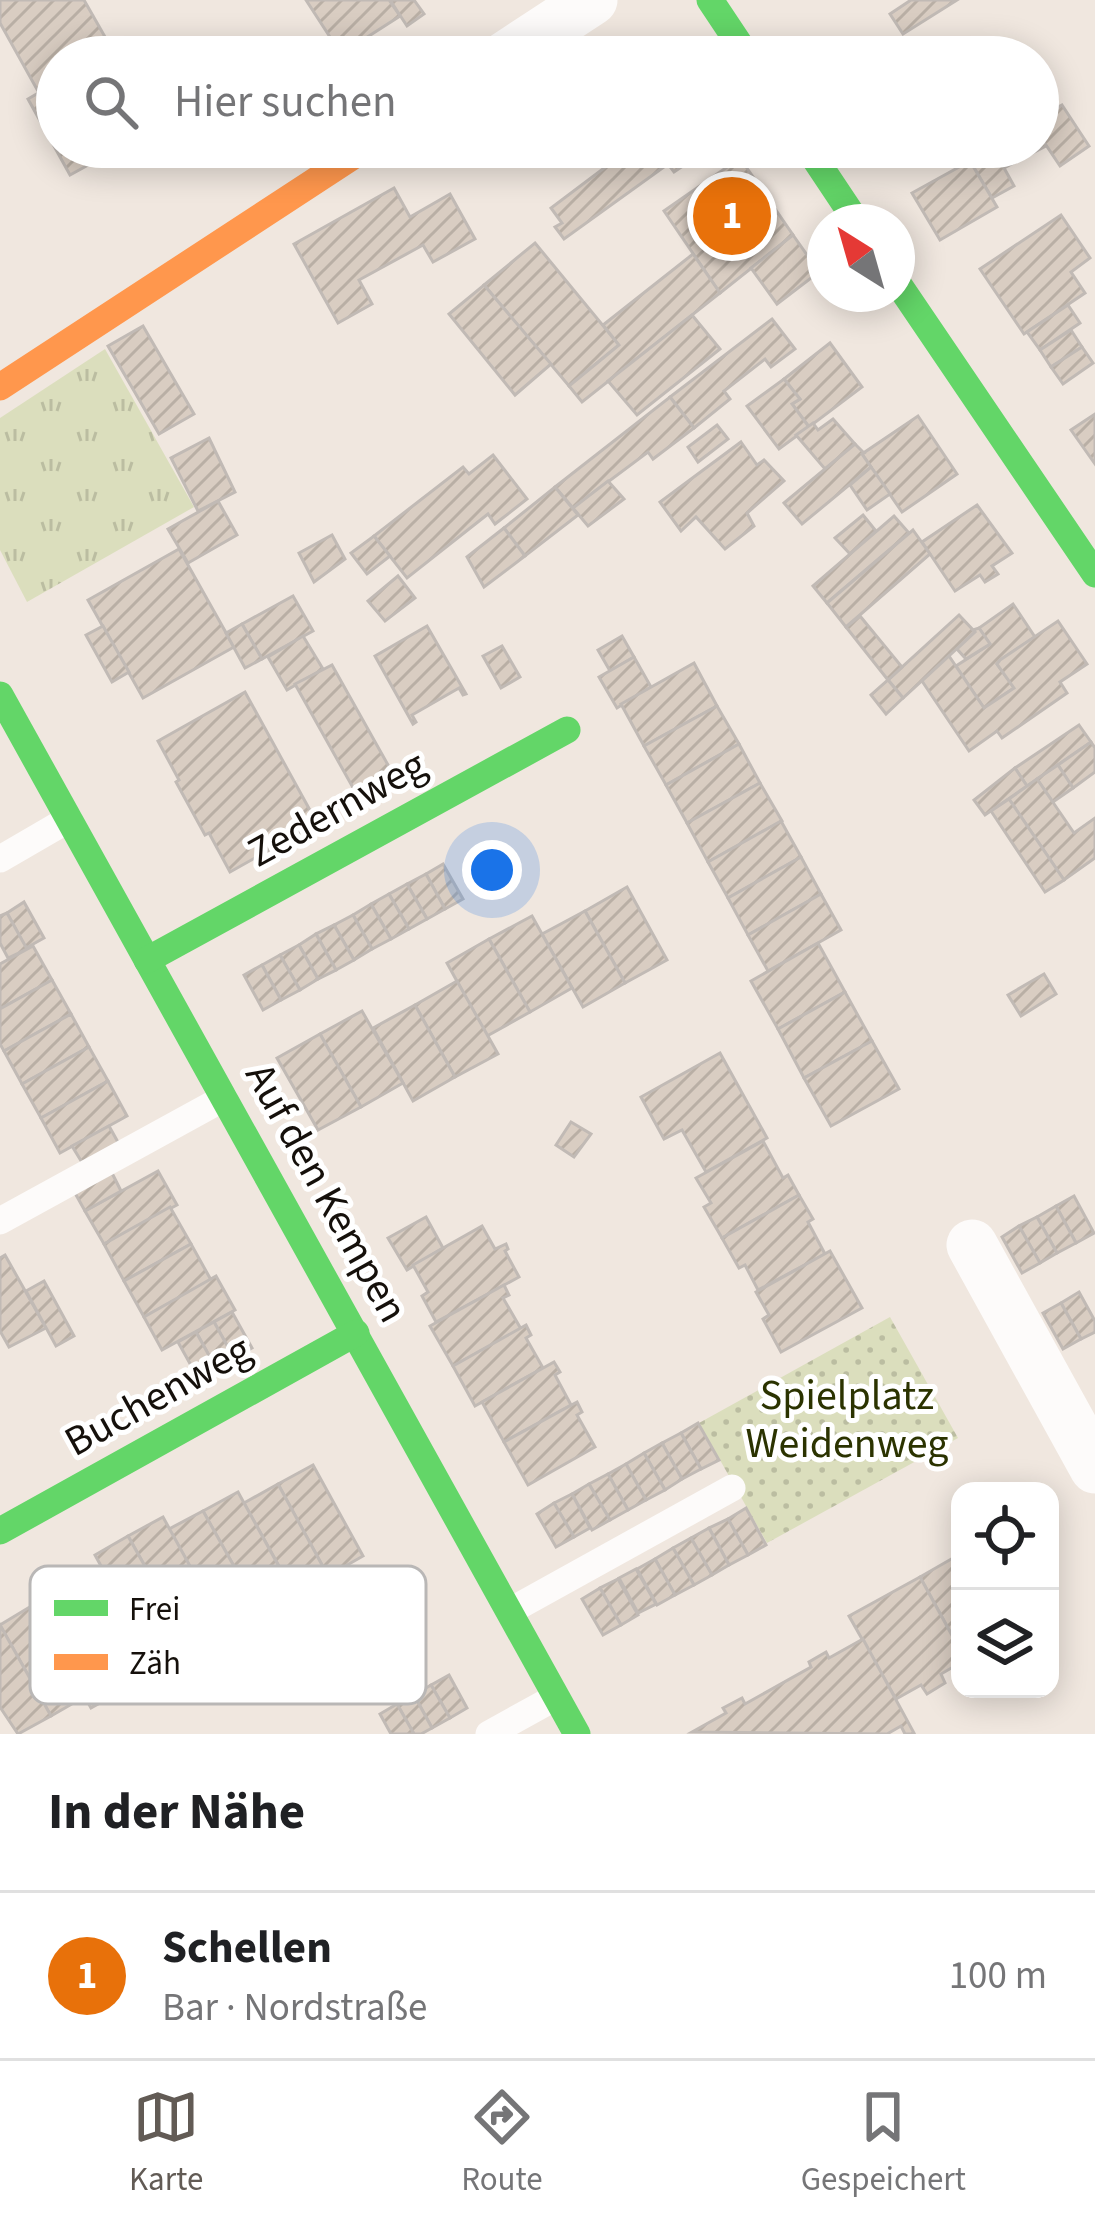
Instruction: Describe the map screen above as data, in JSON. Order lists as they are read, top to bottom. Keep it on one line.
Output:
{"streets":{"street":["Zedernweg","Auf den Kempen","Buchenweg"]},"crossings":[["Zedernweg","Auf den Kempen"],["Auf den Kempen","Buchenweg"]],"parks":["Spielplatz Weidenweg"],"legend":["Frei","Zäh"],"north":"top left","page":{"search":"Hier suchen","pins":"1","heading":"In der Nähe","list":[{"mark":"1","name":"Schellen","note":"Bar · Nordstraße","value":"100 m"}],"nav":["Karte","Route","Gespeichert"]}}
